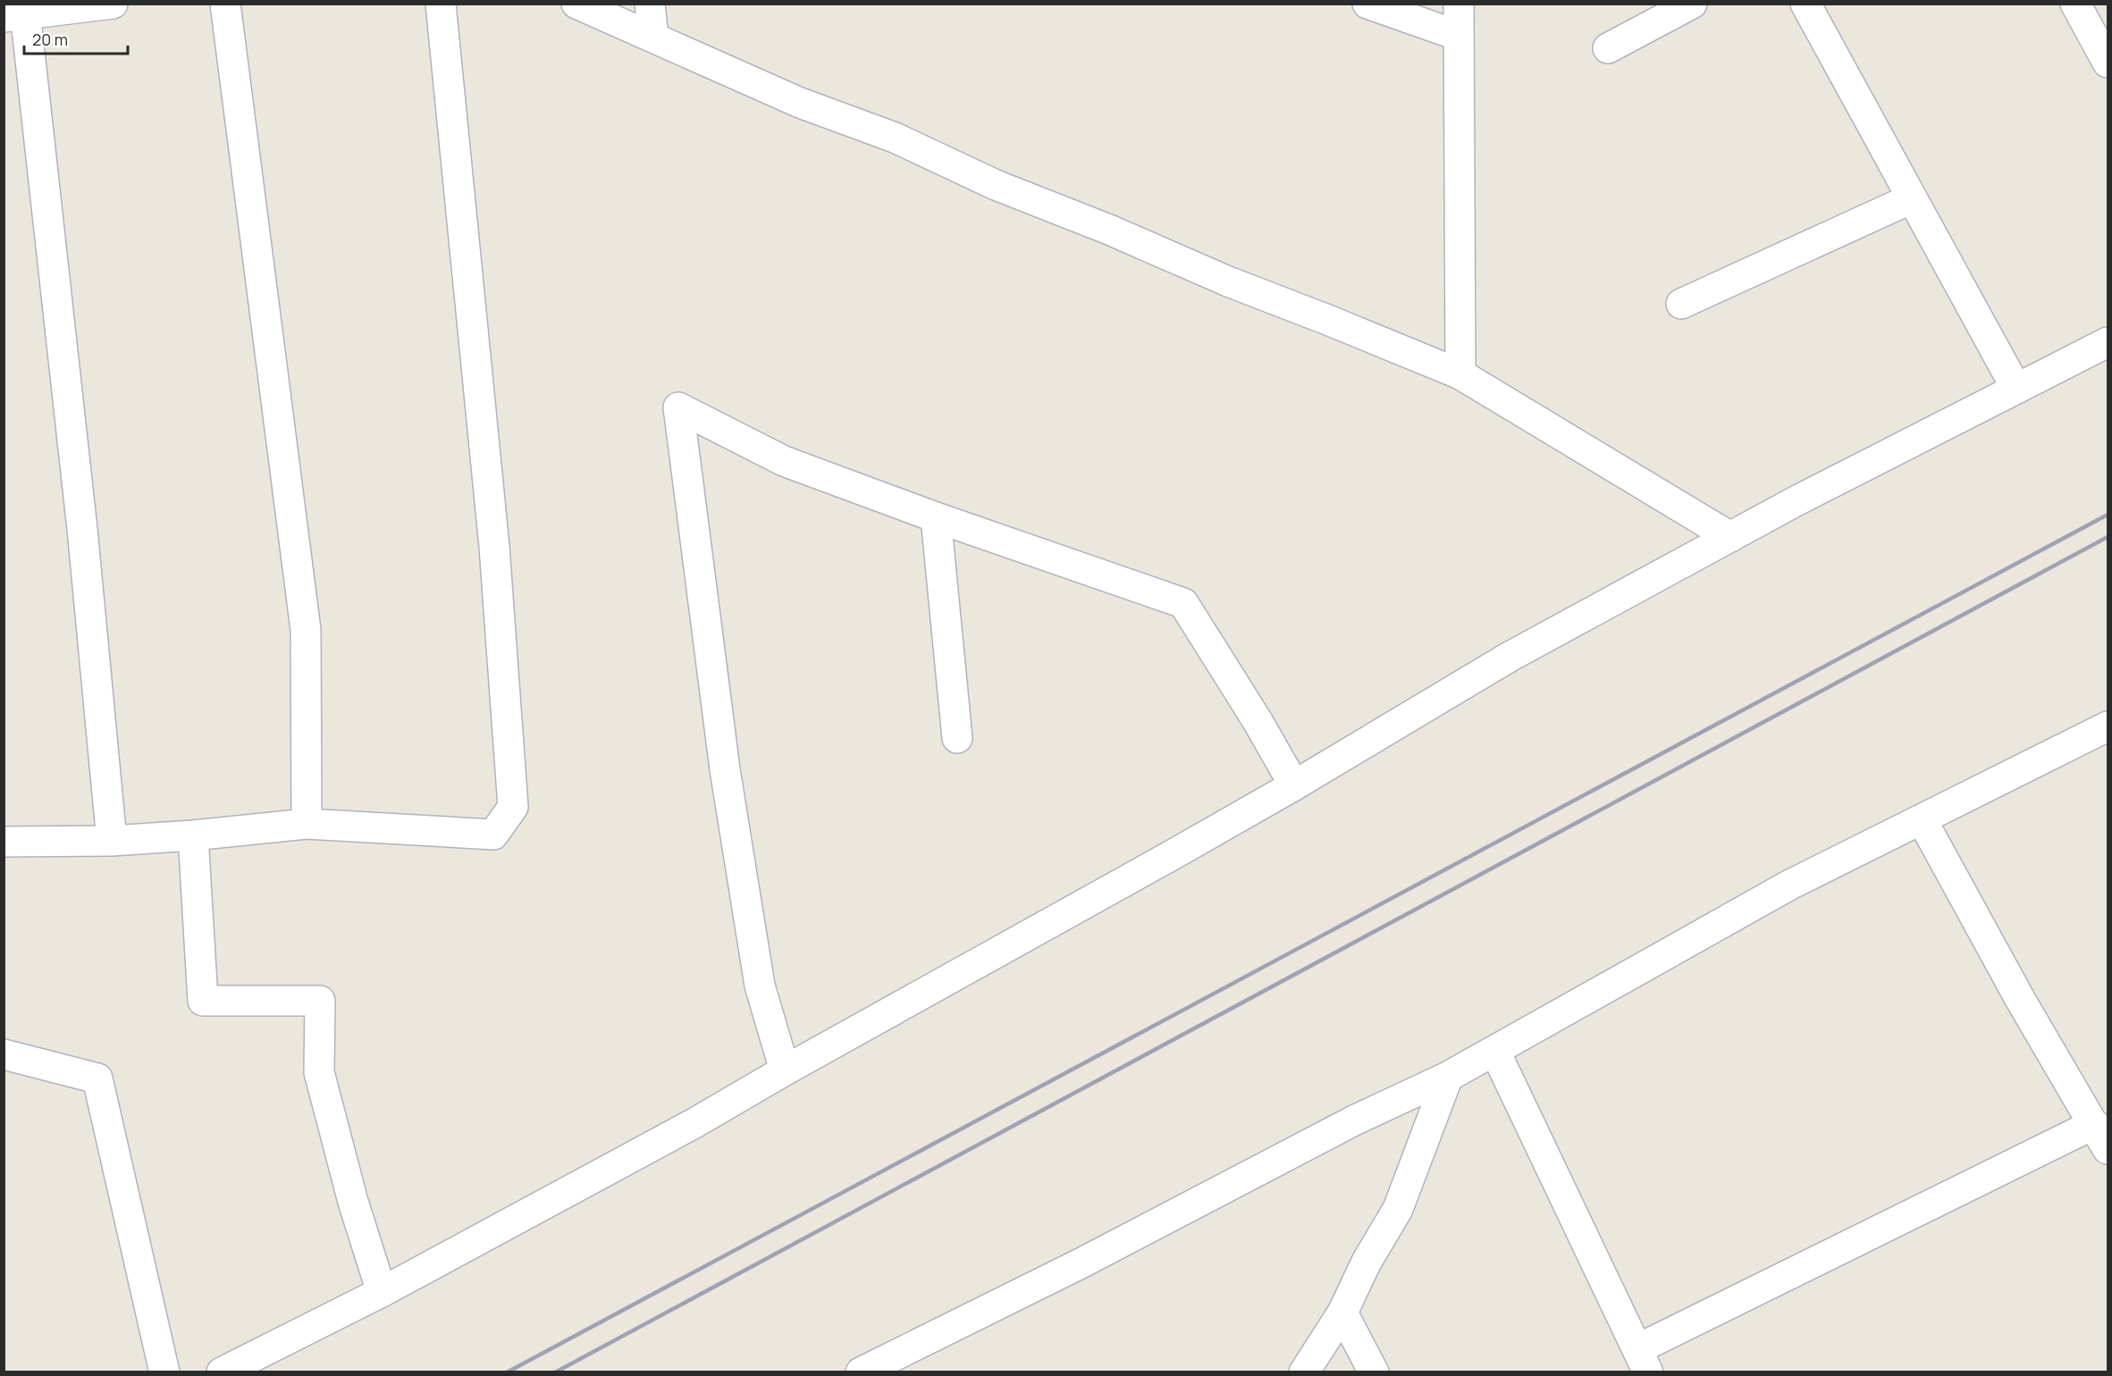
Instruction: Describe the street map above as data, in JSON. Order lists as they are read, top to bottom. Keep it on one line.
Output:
{"scale_bar":"20 m"}
